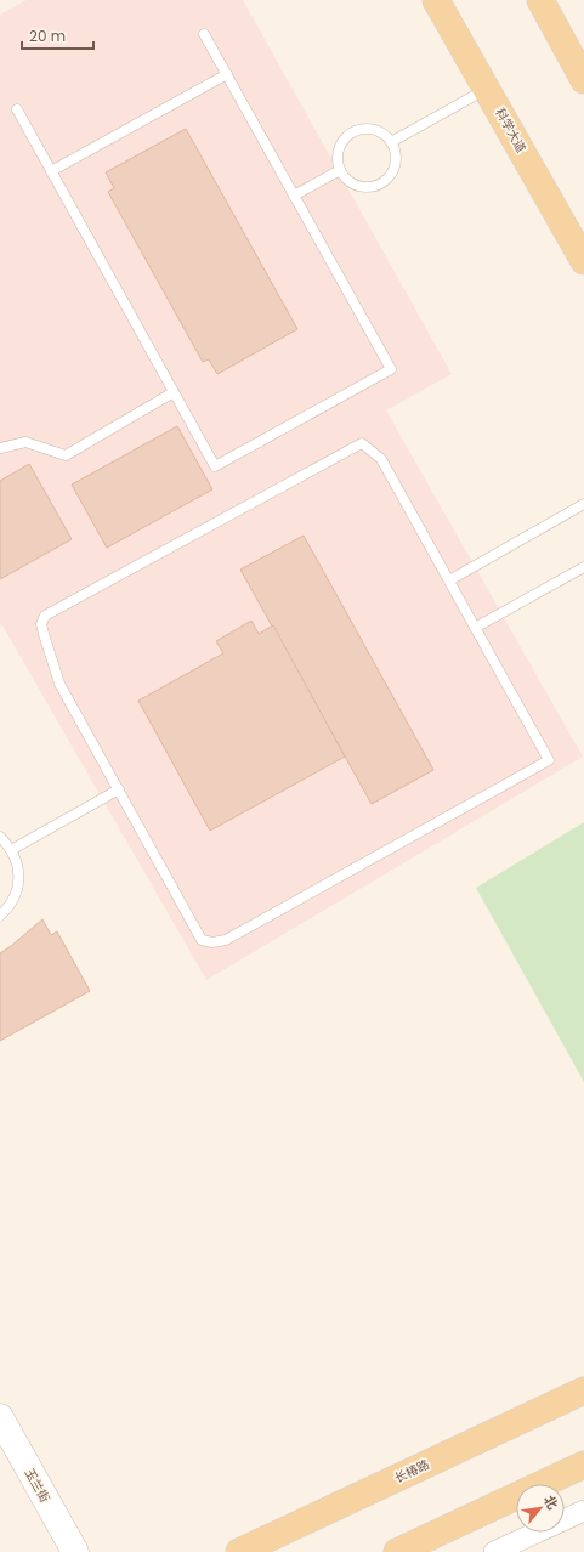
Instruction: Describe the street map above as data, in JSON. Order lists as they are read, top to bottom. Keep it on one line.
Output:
{"streets":{"main road":["科学大道","长椿路"],"street":["玉兰街"]},"scale_bar":"20 m","north":"top right"}
